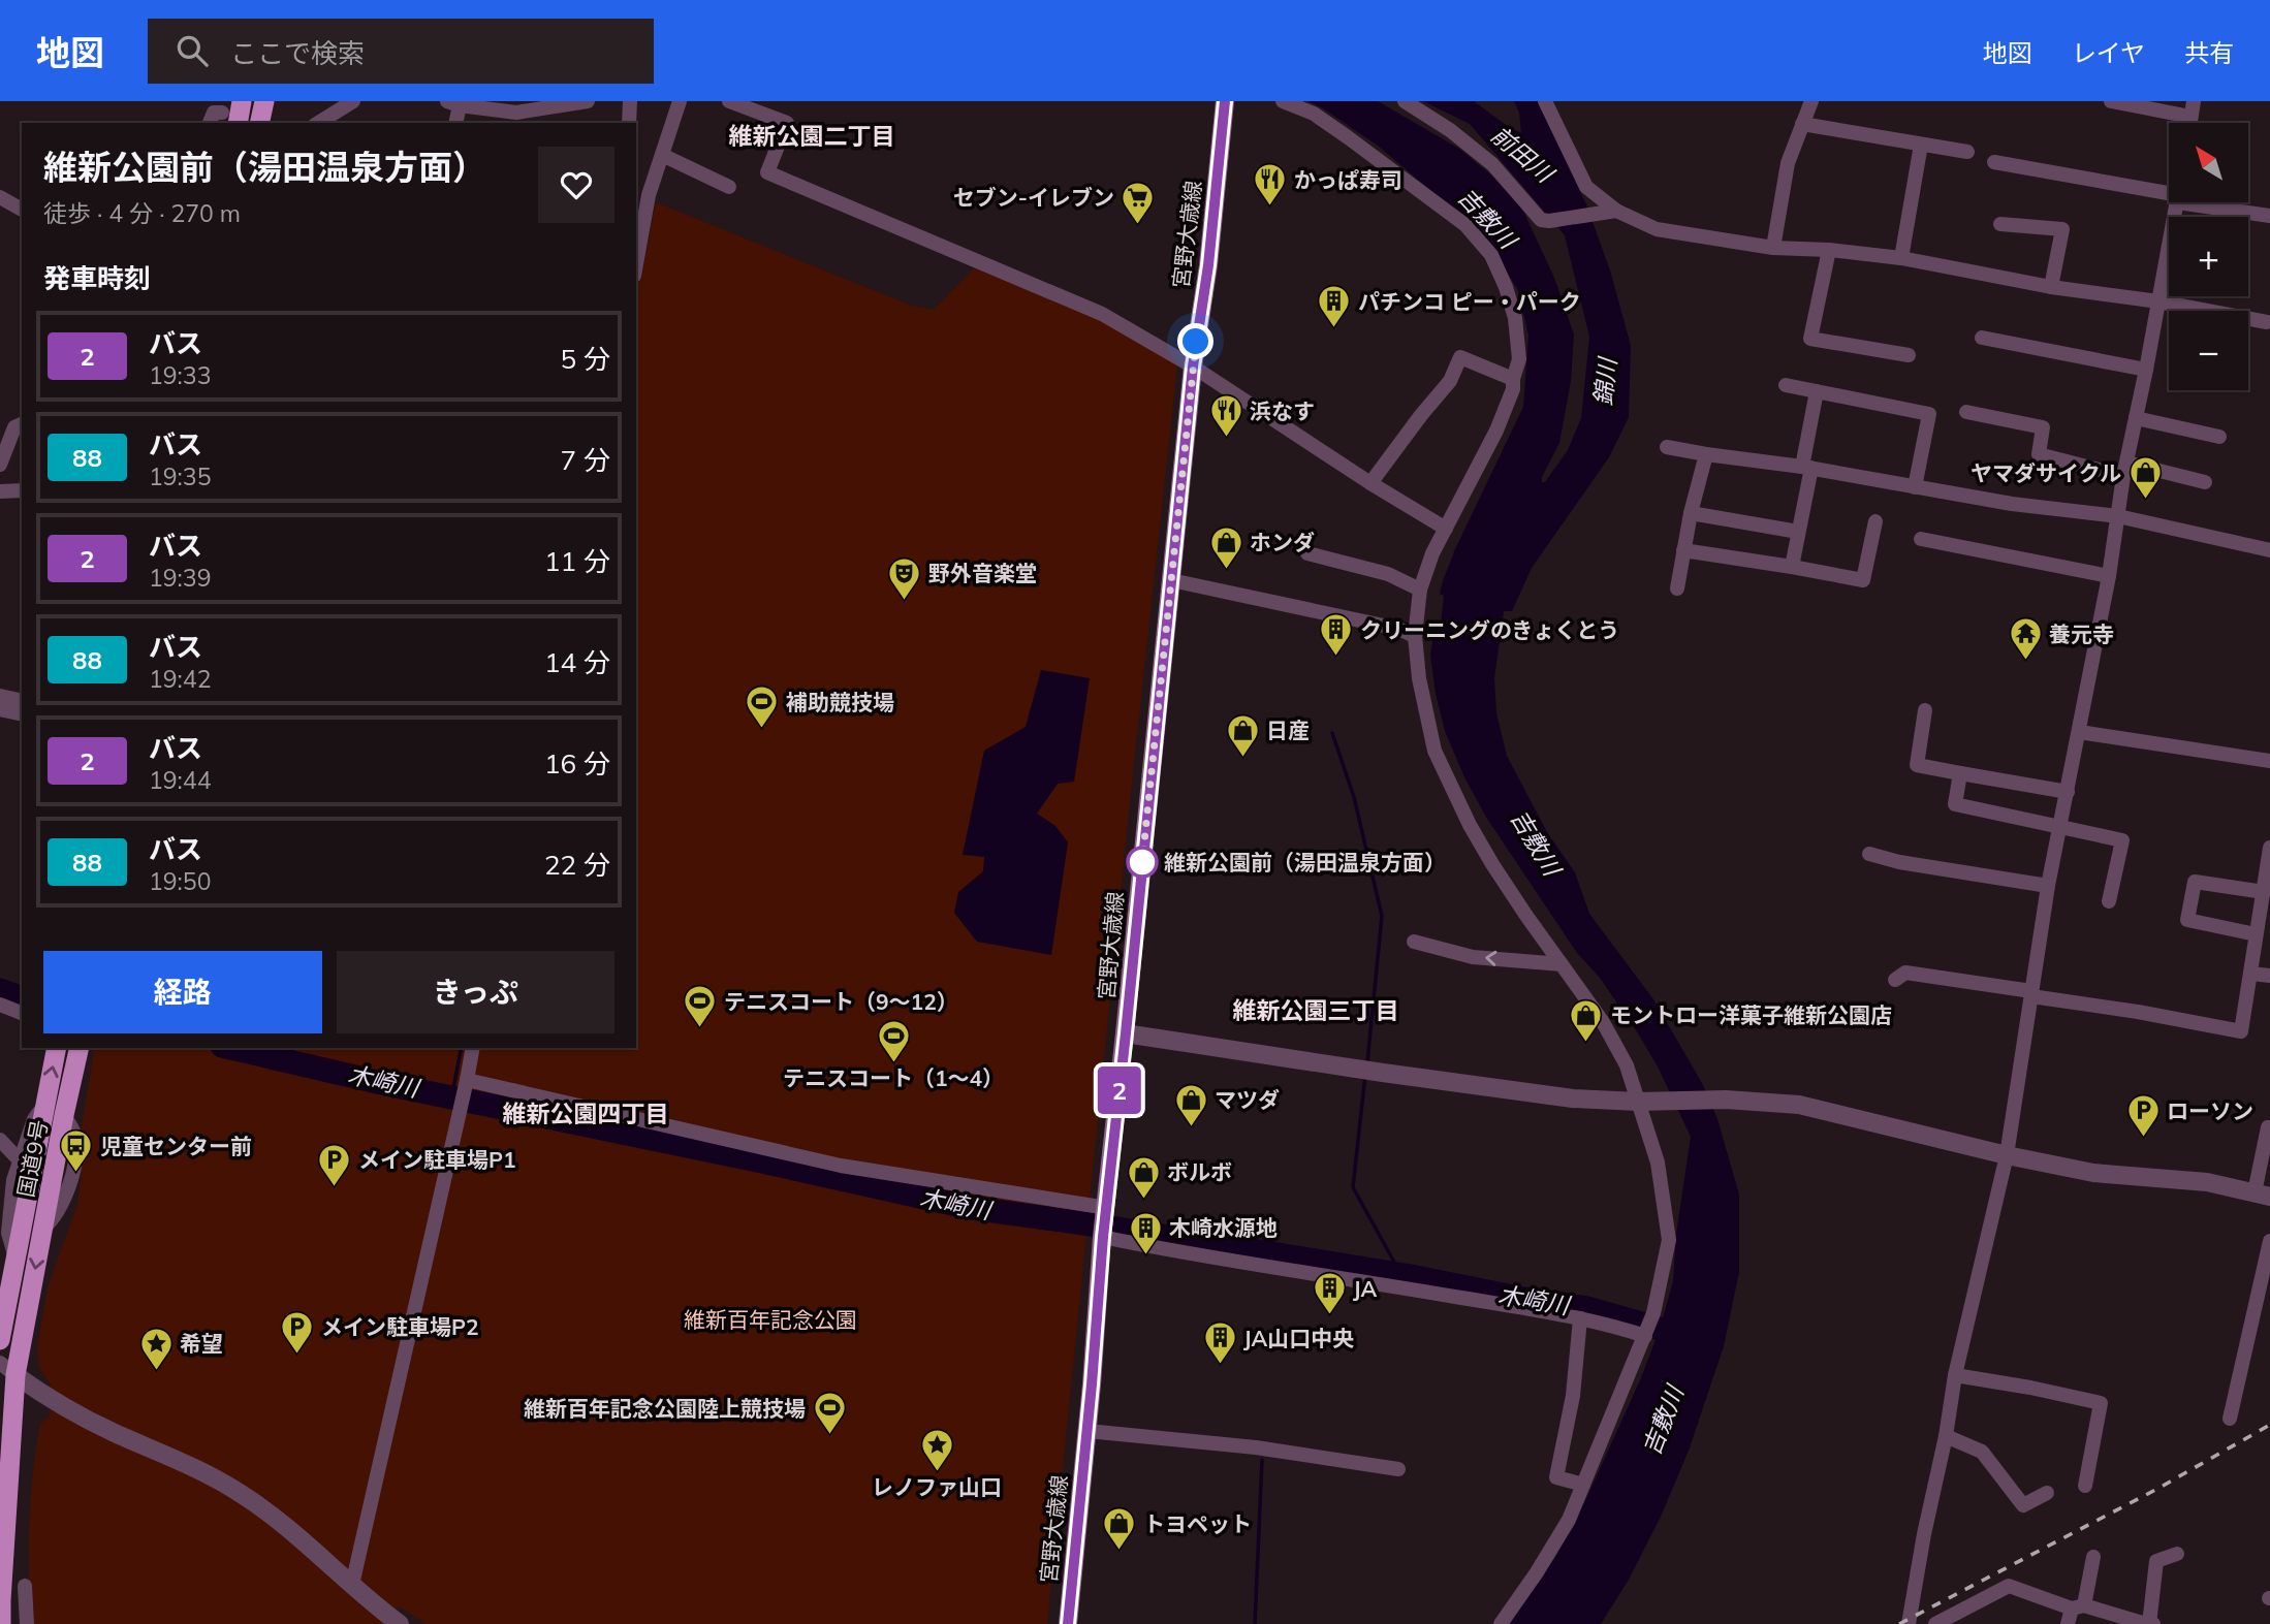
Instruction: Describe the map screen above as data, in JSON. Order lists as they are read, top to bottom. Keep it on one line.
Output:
{"streets":{"highway":["国道9号"],"main road":["宮野大歳線"]},"districts":["維新公園二丁目","維新公園三丁目","維新公園四丁目"],"water":["前田川","吉敷川","錦川","木崎川"],"parks":["維新百年記念公園"],"places":{"restaurant":["かっぱ寿司","浜なす"],"supermarket":["セブン-イレブン"],"building":["パチンコ ピー・パーク","クリーニングのきょくとう","木崎水源地","JA","JA山口中央"],"shop":["ヤマダサイクル","ホンダ","日産","モントロー洋菓子維新公園店","マツダ","ボルボ","トヨペット"],"theatre":["野外音楽堂"],"temple":["養元寺"],"sports":["補助競技場","テニスコート（9～12）","テニスコート（1～4）","維新百年記念公園陸上競技場"],"other":["維新公園前（湯田温泉方面）"],"parking":["ローソン","メイン駐車場P1","メイン駐車場P2"],"bus stop":["児童センター前"],"place":["希望","レノファ山口"]},"lines":["bus line 2"],"north":"top left","page":{"header":"地図","search":"ここで検索","nav":["地図","レイヤ","共有"],"on_map":"2","map_buttons":["+","−"],"heading":[["維新公園前（湯田温泉方面）","徒歩 · 4 分 · 270 m"],"発車時刻"],"list":[{"mark":"2","name":"バス","note":"19:33","value":"5 分"},{"mark":"88","name":"バス","note":"19:35","value":"7 分"},{"mark":"2","name":"バス","note":"19:39","value":"11 分"},{"mark":"88","name":"バス","note":"19:42","value":"14 分"},{"mark":"2","name":"バス","note":"19:44","value":"16 分"},{"mark":"88","name":"バス","note":"19:50","value":"22 分"}],"buttons":["経路","きっぷ"]}}
